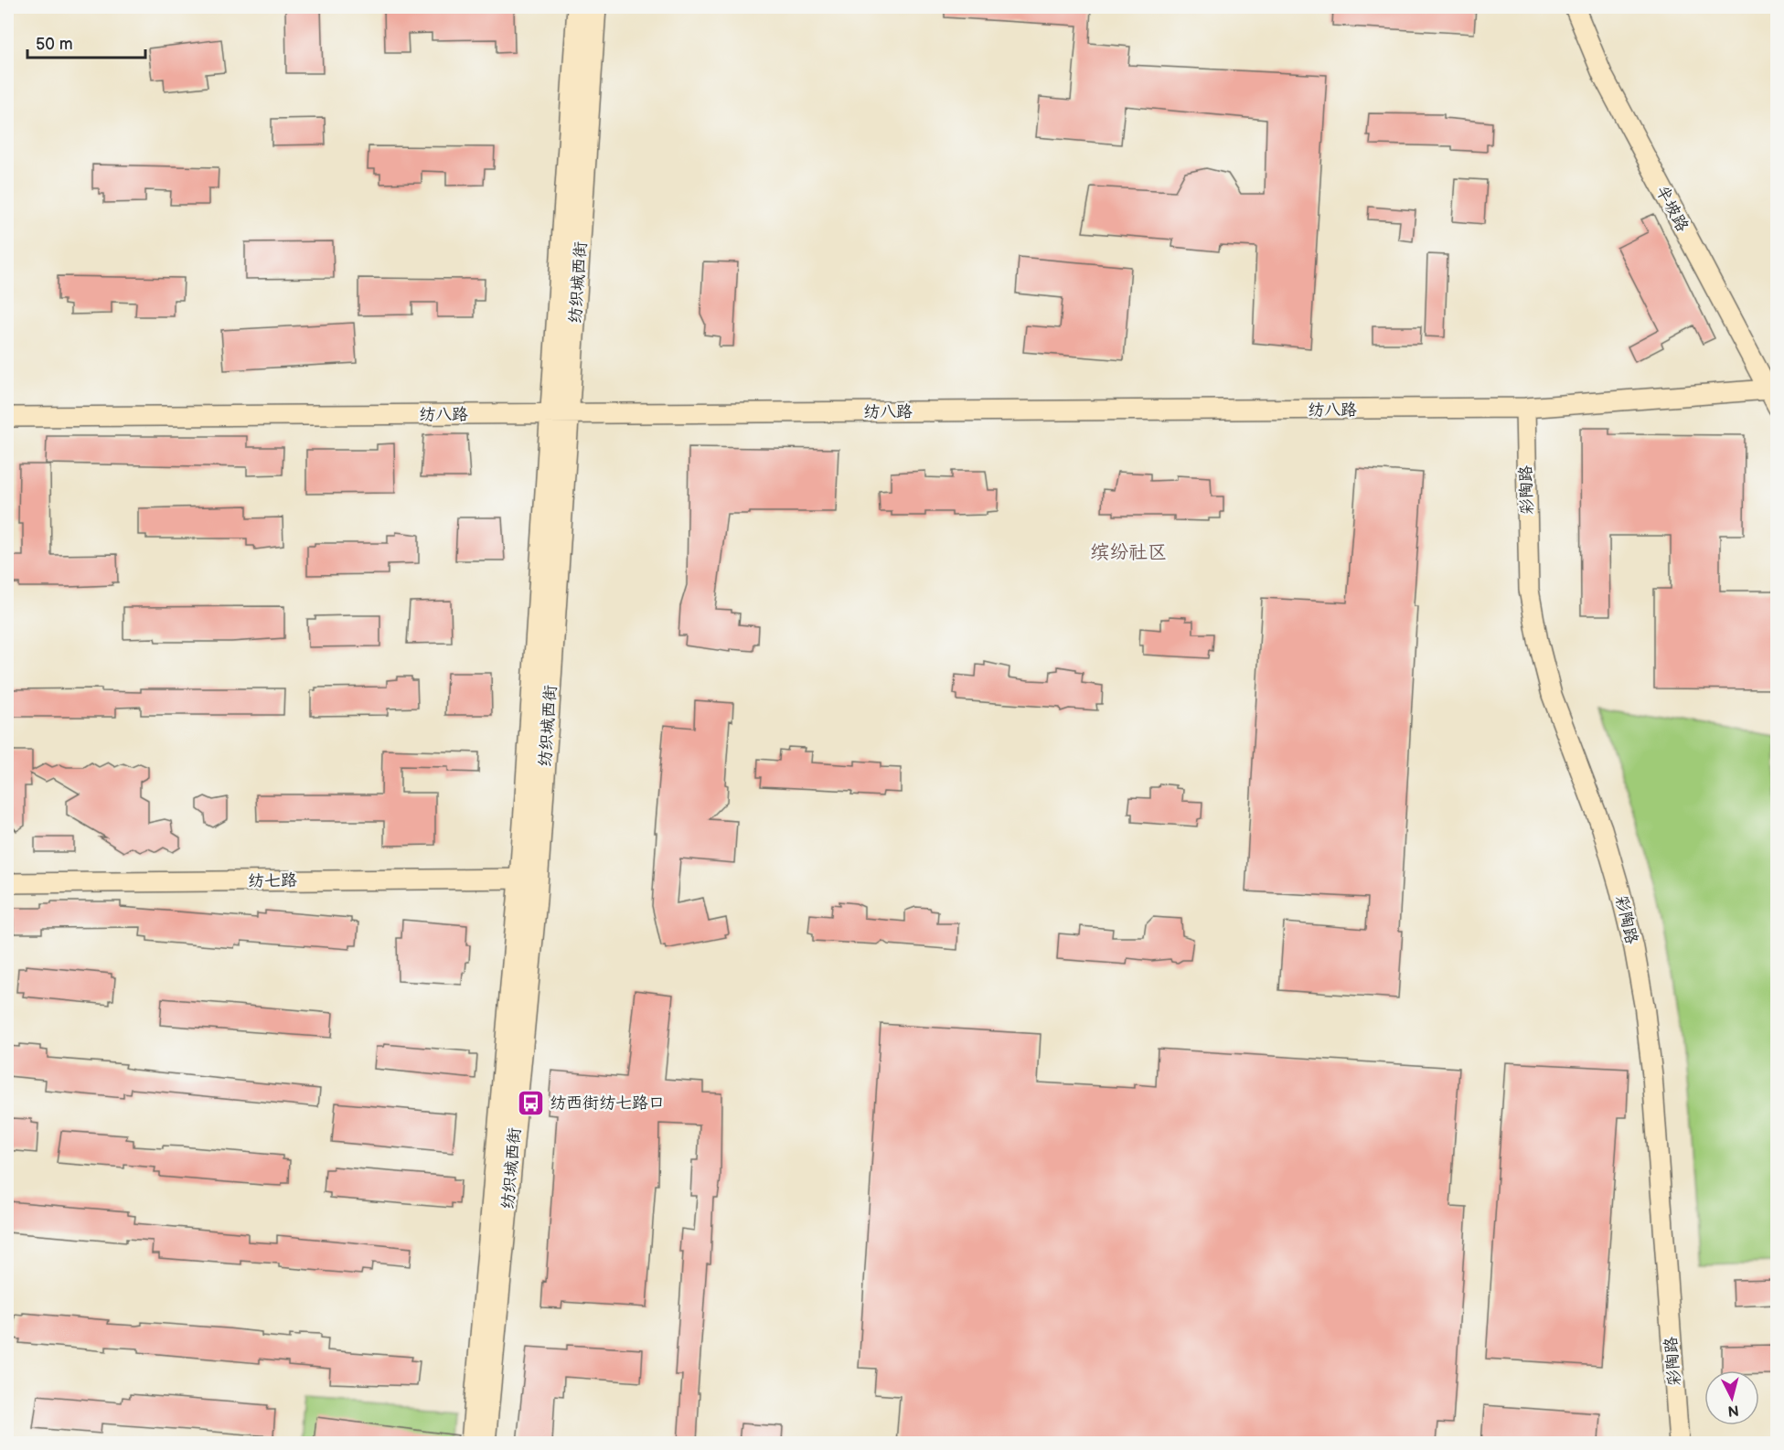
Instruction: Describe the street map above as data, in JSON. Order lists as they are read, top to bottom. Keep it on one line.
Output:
{"streets":{"street":["半坡路","纺织城西街","纺八路","彩陶路","纺七路"]},"crossings":[["半坡路","纺八路"],["纺织城西街","纺八路"],["纺织城西街","纺七路"],["纺八路","彩陶路"]],"districts":["缤纷社区"],"places":{"bus stop":["纺西街纺七路口"]},"scale_bar":"50 m","north":"bottom"}
